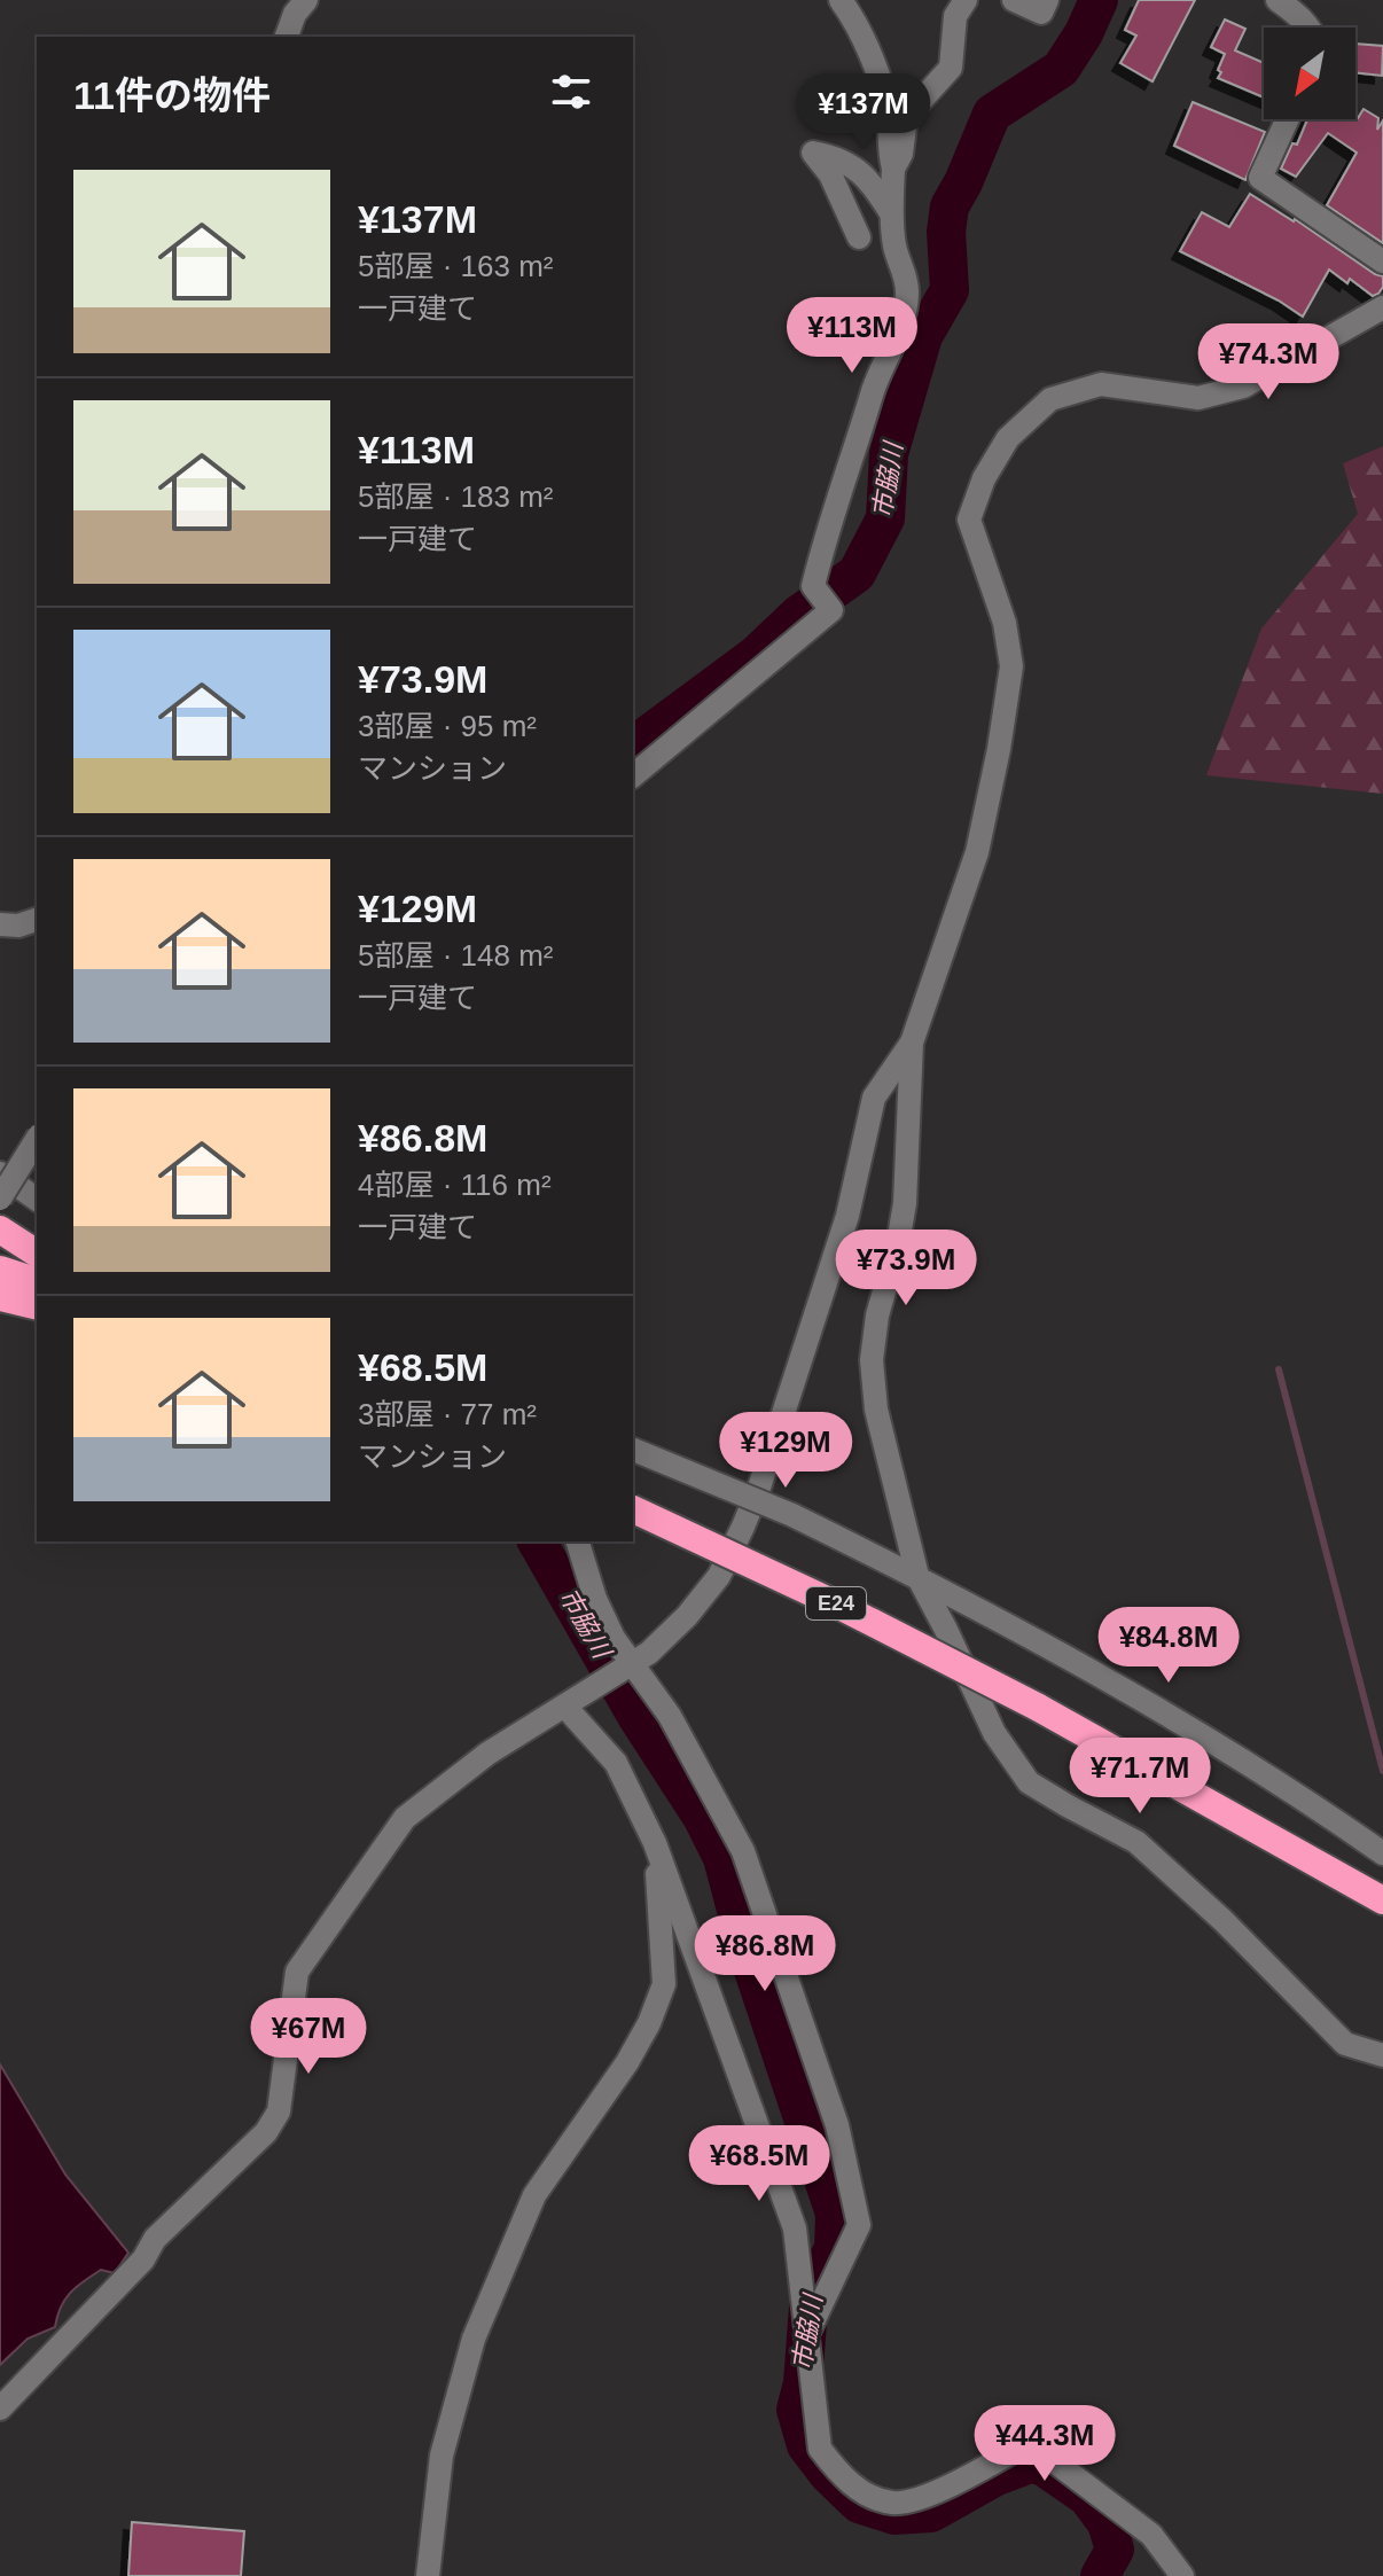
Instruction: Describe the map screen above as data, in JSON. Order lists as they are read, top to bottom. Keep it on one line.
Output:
{"streets":{"highway":["E24"]},"water":["市脇川"],"north":"bottom left","page":{"heading":"11件の物件","price":["¥137M","¥113M","¥74.3M","¥73.9M","¥129M","¥84.8M","¥71.7M","¥86.8M","¥67M","¥68.5M","¥44.3M"],"list":[{"name":"¥137M","note":"5部屋 · 163 m² · 一戸建て"},{"name":"¥113M","note":"5部屋 · 183 m² · 一戸建て"},{"name":"¥73.9M","note":"3部屋 · 95 m² · マンション"},{"name":"¥129M","note":"5部屋 · 148 m² · 一戸建て"},{"name":"¥86.8M","note":"4部屋 · 116 m² · 一戸建て"},{"name":"¥68.5M","note":"3部屋 · 77 m² · マンション"}]}}
